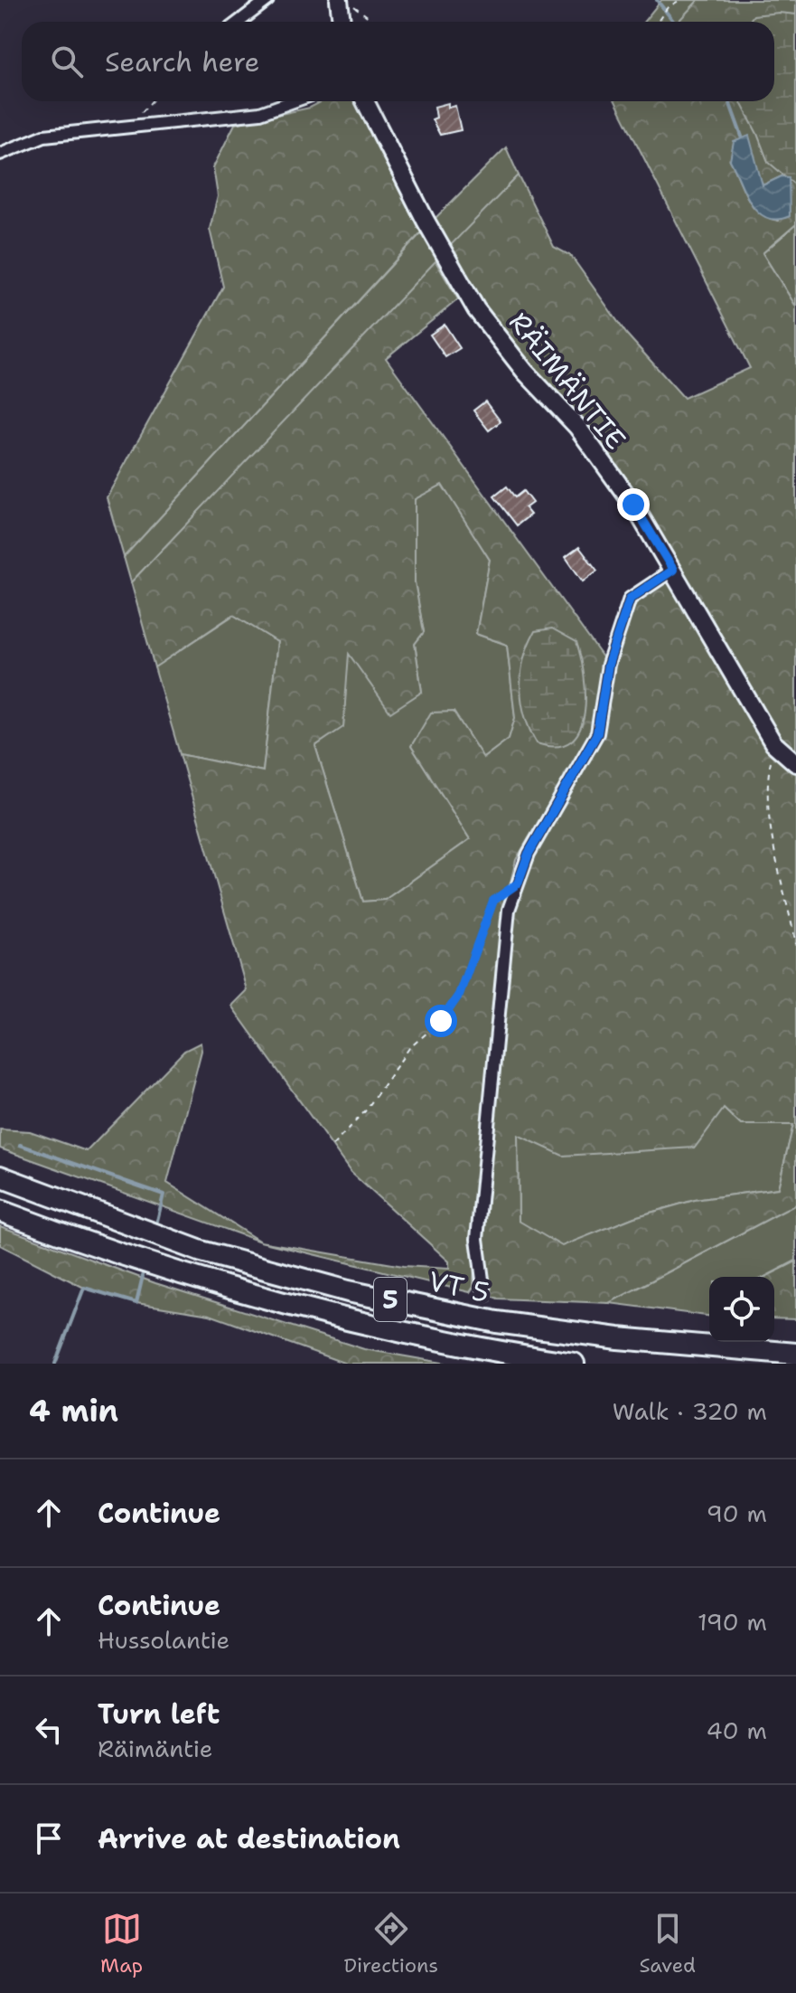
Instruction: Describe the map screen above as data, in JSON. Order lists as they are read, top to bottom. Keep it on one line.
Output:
{"streets":{"highway":["VT 5","5"],"street":["RÄIMÄNTIE"]},"page":{"search":"Search here","heading":["4 min","Walk · 320 m"],"list":[["Continue","90 m"],["Continue","Hussolantie","190 m"],["Turn left","Räimäntie","40 m"],"Arrive at destination"],"nav":["Map","Directions","Saved"]}}
